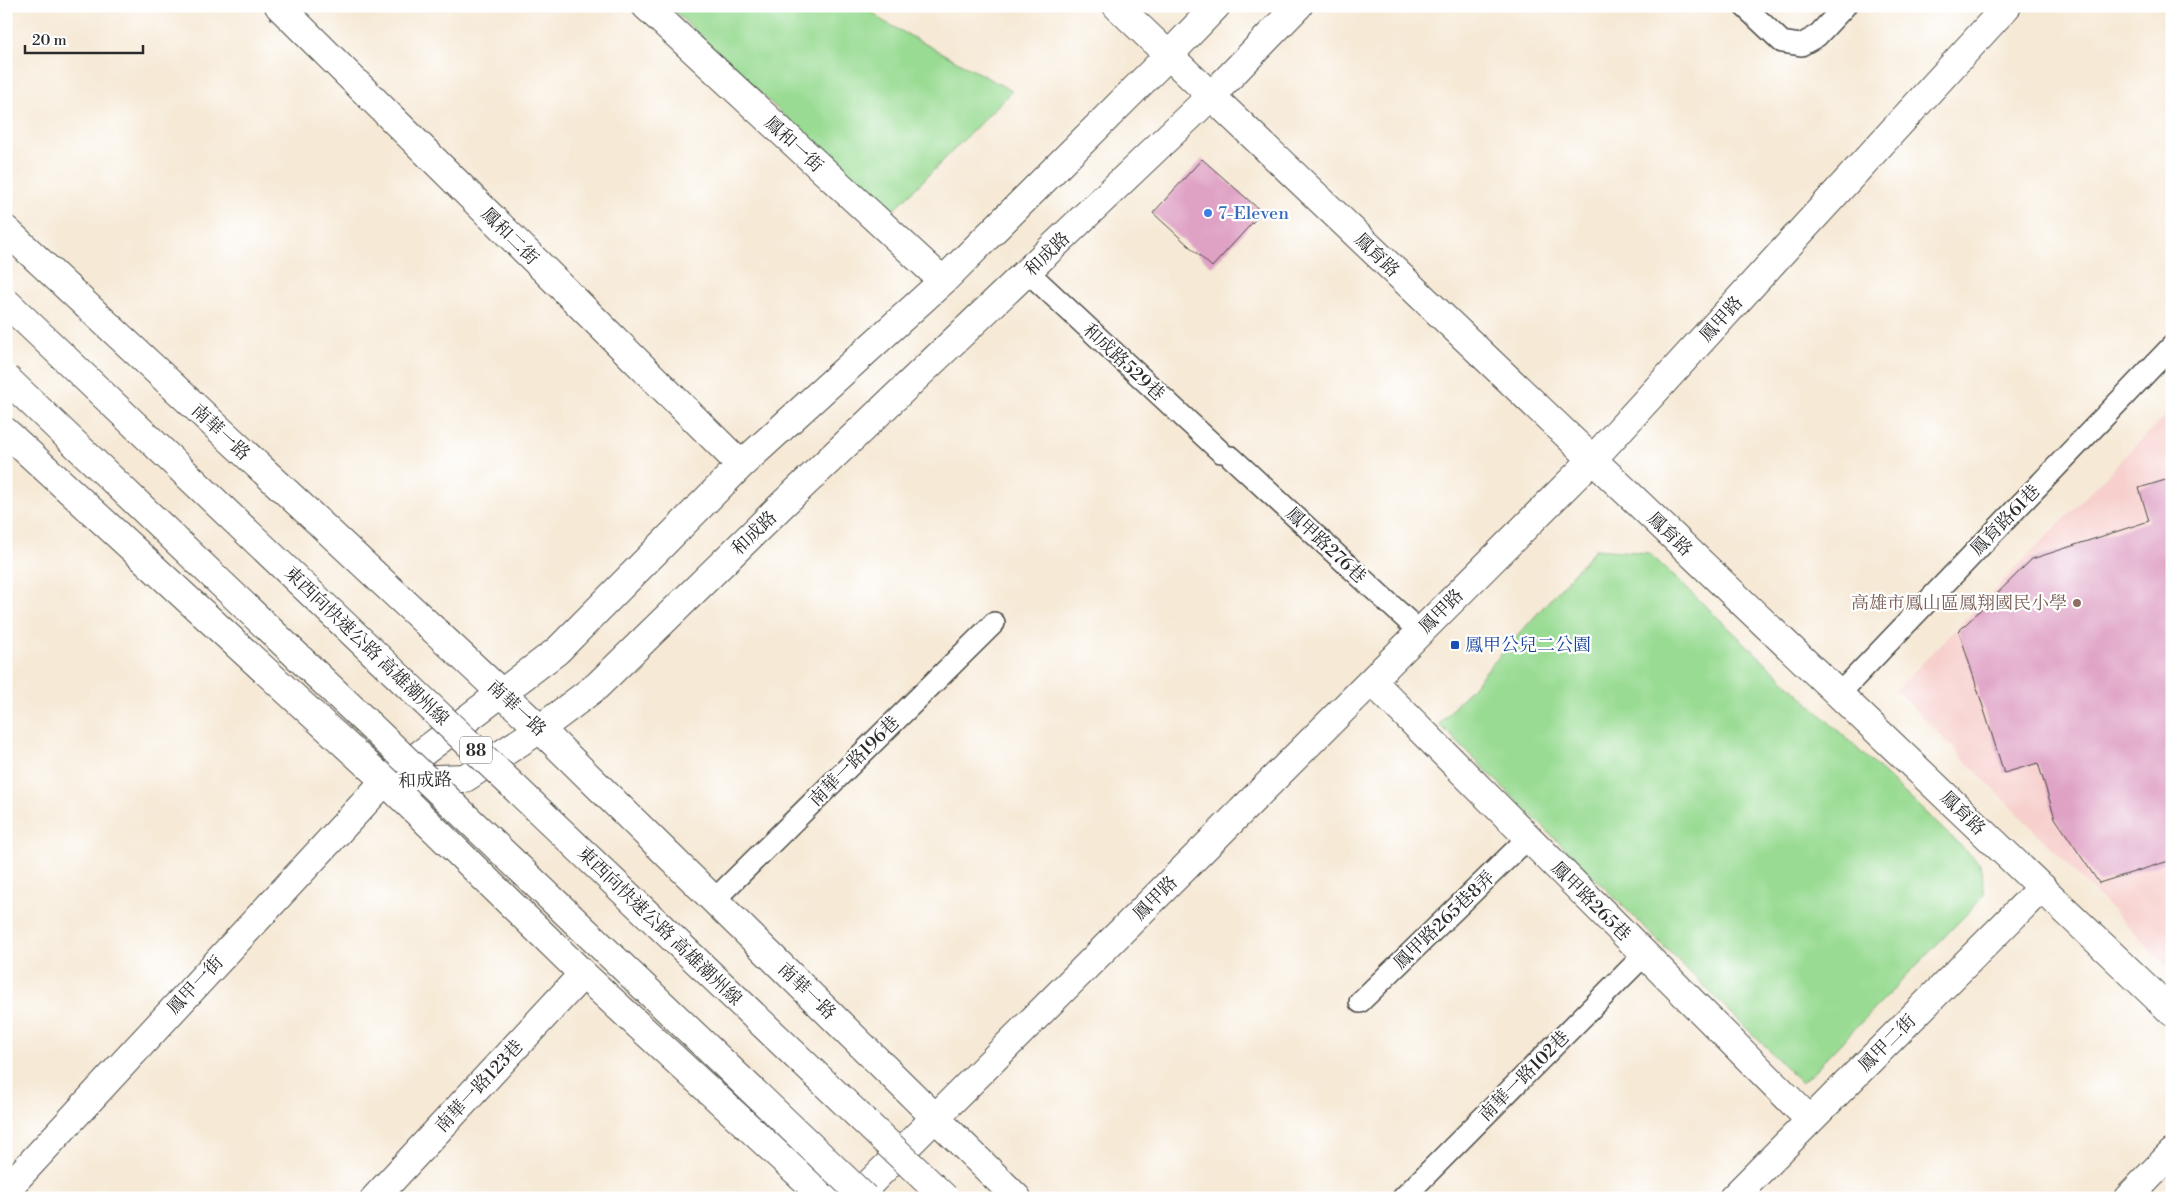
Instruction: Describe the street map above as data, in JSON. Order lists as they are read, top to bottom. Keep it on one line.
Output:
{"streets":{"main road":["鳳和一街","鳳和二街","和成路","鳳育路","鳳甲路","南華一路","東西向快速公路 高雄潮州線","88","鳳甲路265巷","鳳甲一街","鳳甲二街","南華一路123巷"],"lane":["和成路529巷","鳳育路61巷","鳳甲路276巷","南華一路196巷","鳳甲路265巷8弄","南華一路102巷"]},"crossings":[["鳳和一街","和成路"],["鳳和二街","和成路"],["和成路","鳳育路"],["和成路","和成路529巷"],["和成路","南華一路"],["和成路","鳳甲一街"],["鳳育路","鳳甲路"],["鳳育路","鳳育路61巷"],["鳳育路","鳳甲二街"],["鳳甲路","南華一路"],["鳳甲路","鳳甲路276巷"],["鳳甲路","鳳甲路265巷"],["和成路529巷","鳳甲路276巷"],["南華一路","南華一路196巷"],["鳳甲路265巷","鳳甲路265巷8弄"],["鳳甲路265巷","鳳甲二街"],["鳳甲路265巷","南華一路102巷"]],"places":{"other":["7-Eleven","高雄市鳳山區鳳翔國民小學"],"transit":["鳳甲公兒二公園"]},"scale_bar":"20 m"}
